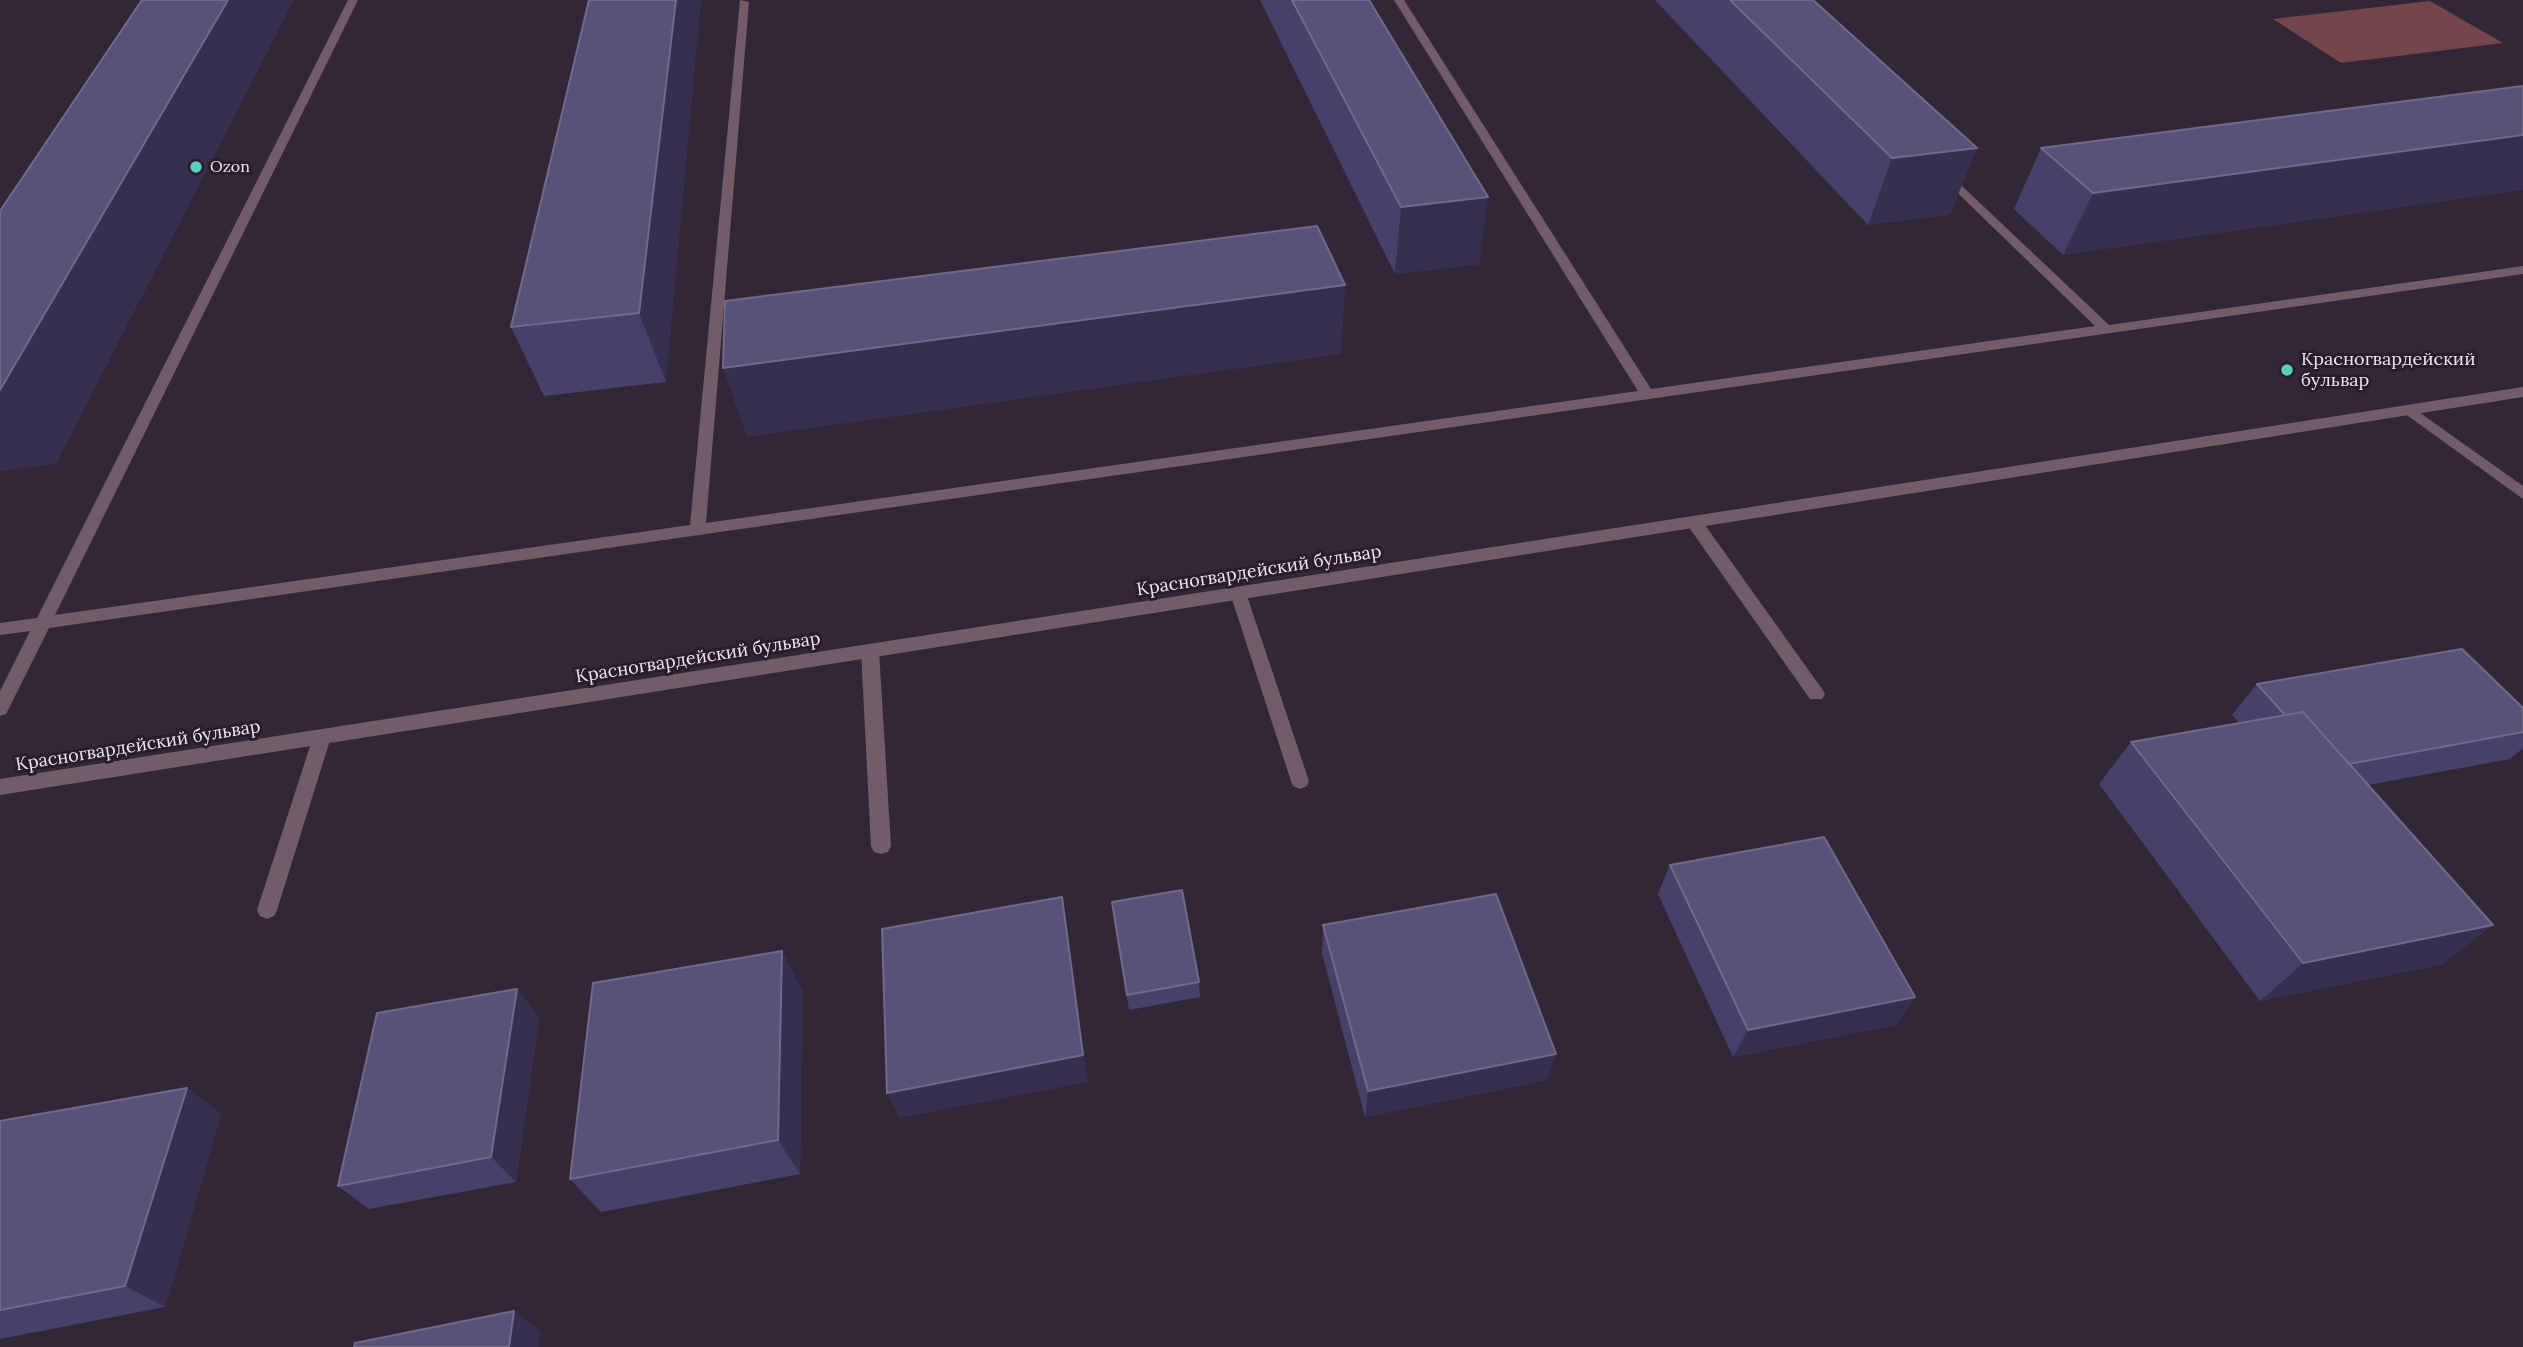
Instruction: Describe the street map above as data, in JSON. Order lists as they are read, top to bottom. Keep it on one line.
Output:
{"streets":{"street":["Красногвардейский бульвар"]},"places":["Ozon","Красногвардейский бульвар"]}
